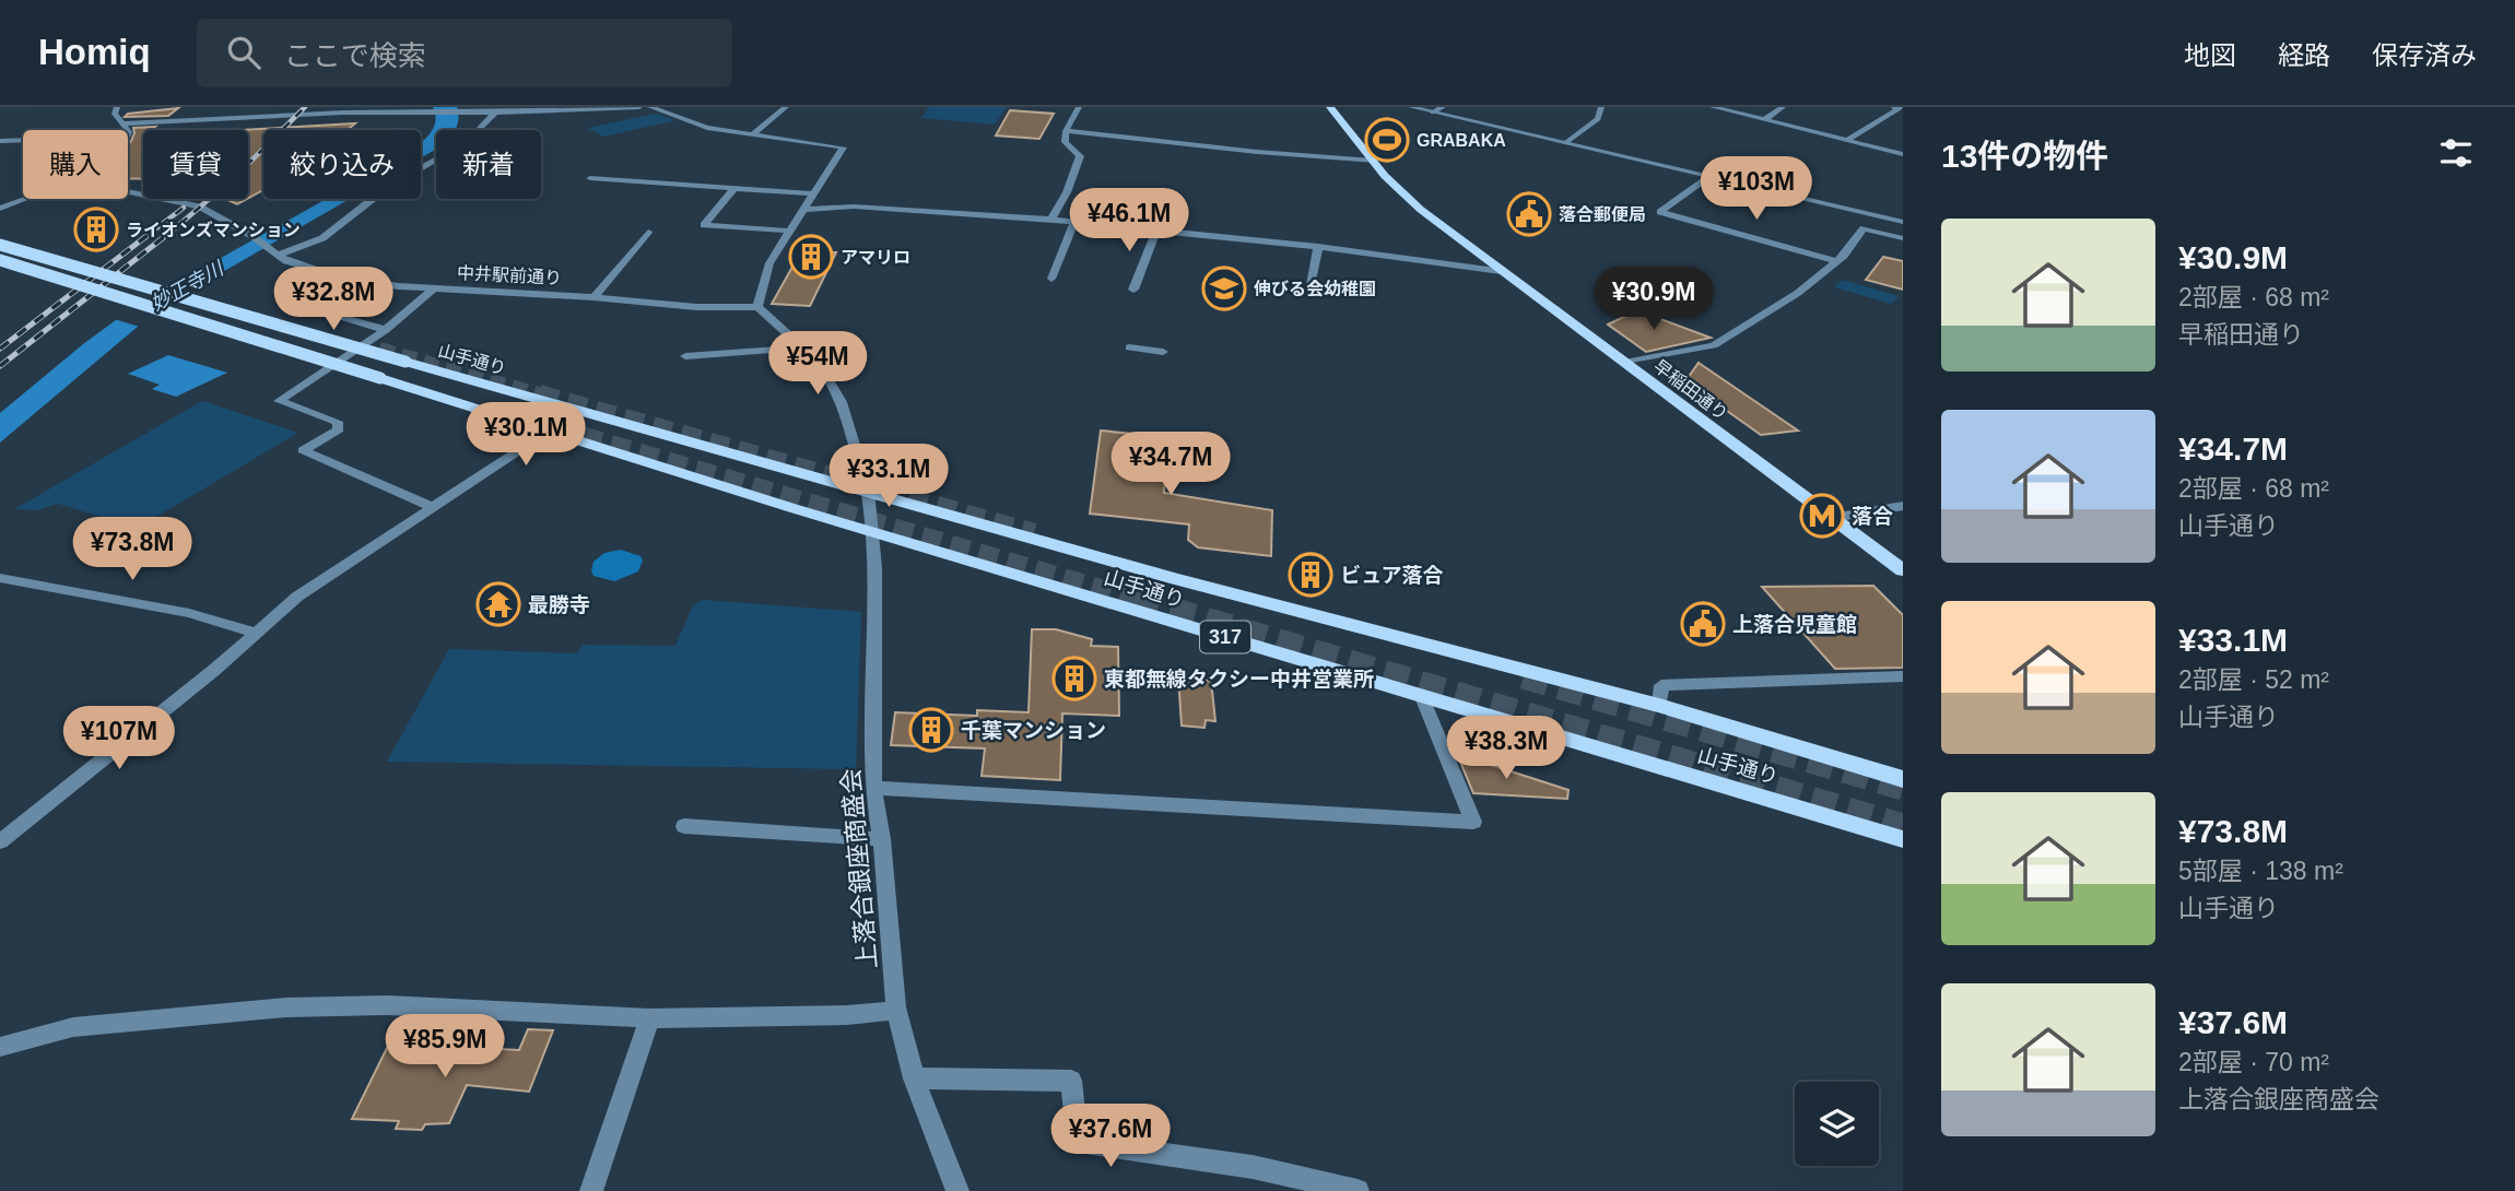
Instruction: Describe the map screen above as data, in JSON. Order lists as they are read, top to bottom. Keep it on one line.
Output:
{"streets":{"main road":["山手通り","早稲田通り","317"],"street":["中井駅前通り","上落合銀座商盛会"]},"crossings":[["中井駅前通り","上落合銀座商盛会"],["山手通り","上落合銀座商盛会"]],"water":["妙正寺川"],"places":{"sports":["GRABAKA"],"public building":["落合郵便局","上落合児童館"],"building":["ライオンズマンション","アマリロ","ビュア落合","東都無線タクシー中井営業所","千葉マンション"],"school or university":["伸びる会幼稚園"],"metro station":["落合"],"temple":["最勝寺"]},"page":{"header":"Homiq","search":"ここで検索","nav":["地図","経路","保存済み"],"heading":"13件の物件","chip":["購入","賃貸","絞り込み","新着"],"price":["¥103M","¥46.1M","¥32.8M","¥30.9M","¥54M","¥30.1M","¥34.7M","¥33.1M","¥73.8M","¥107M","¥38.3M","¥85.9M","¥37.6M"],"list":[{"name":"¥30.9M","note":"2部屋 · 68 m² · 早稲田通り"},{"name":"¥34.7M","note":"2部屋 · 68 m² · 山手通り"},{"name":"¥33.1M","note":"2部屋 · 52 m² · 山手通り"},{"name":"¥73.8M","note":"5部屋 · 138 m² · 山手通り"},{"name":"¥37.6M","note":"2部屋 · 70 m² · 上落合銀座商盛会"}]}}
